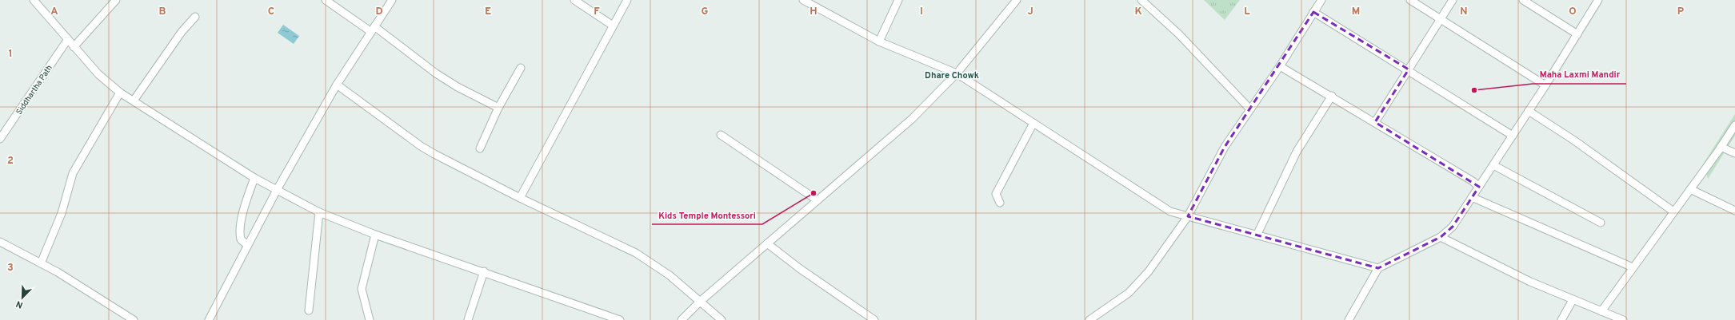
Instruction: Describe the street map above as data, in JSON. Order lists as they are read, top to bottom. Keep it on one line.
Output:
{"streets":{"street":["Siddhartha Path"]},"districts":["Dhare Chowk"],"places":["Maha Laxmi Mandir","Kids Temple Montessori"],"north":"bottom left","grid":{"columns":["A","B","C","D","E","F","G","H","I","J","K","L","M","N","O","P"],"rows":["1","2","3"]}}
